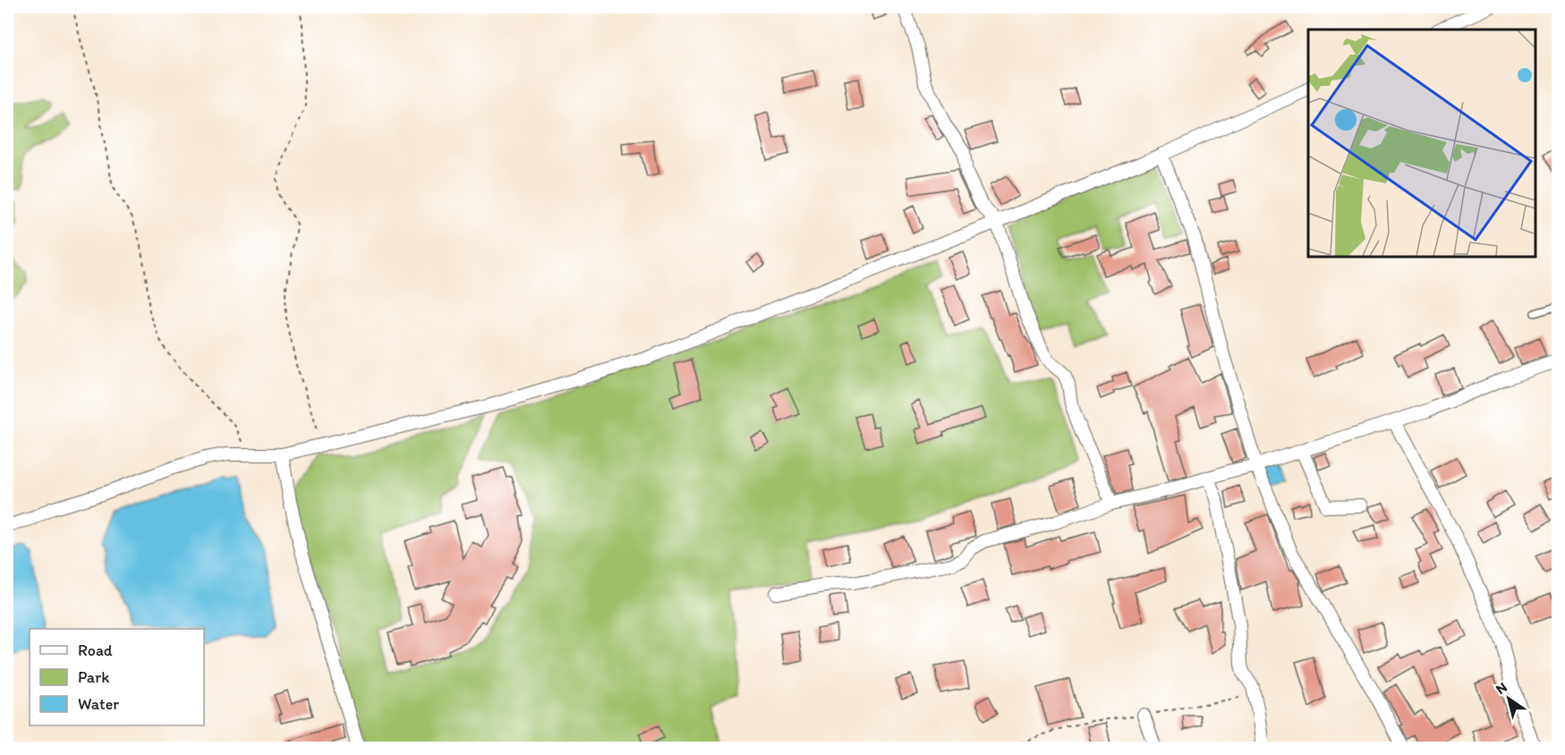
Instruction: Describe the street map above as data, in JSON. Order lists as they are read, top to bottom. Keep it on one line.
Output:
{"legend":["Road","Park","Water"],"north":"top left"}
